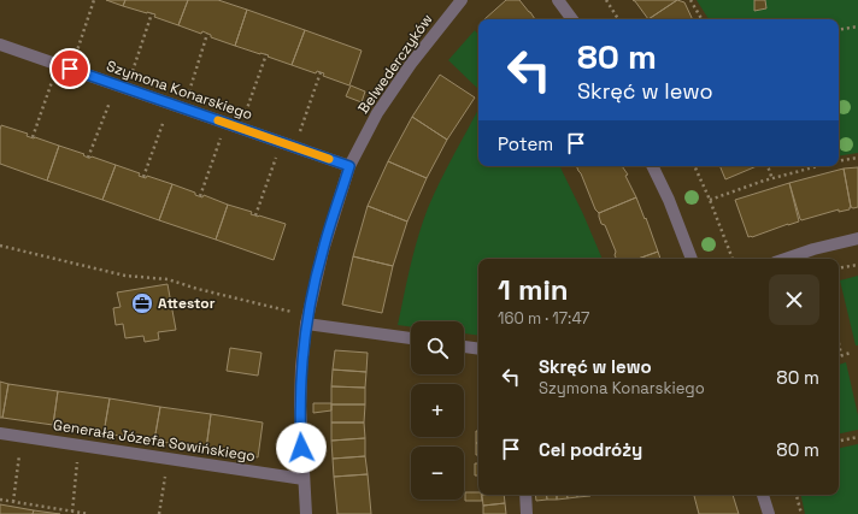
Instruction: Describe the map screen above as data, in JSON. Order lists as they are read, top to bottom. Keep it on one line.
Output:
{"streets":{"street":["Belwederczyków","Szymona Konarskiego","Generała Józefa Sowińskiego"]},"crossings":[["Belwederczyków","Szymona Konarskiego"],["Belwederczyków","Generała Józefa Sowińskiego"]],"places":{"office":["Attestor"]},"page":{"turn":["80 m","Skręć w lewo"],"then":"Potem","heading":["1 min","160 m · 17:47"],"map_buttons":["+","−"],"list":[{"name":"Skręć w lewo","note":"Szymona Konarskiego","value":"80 m"},{"name":"Cel podróży","value":"80 m"}]}}
